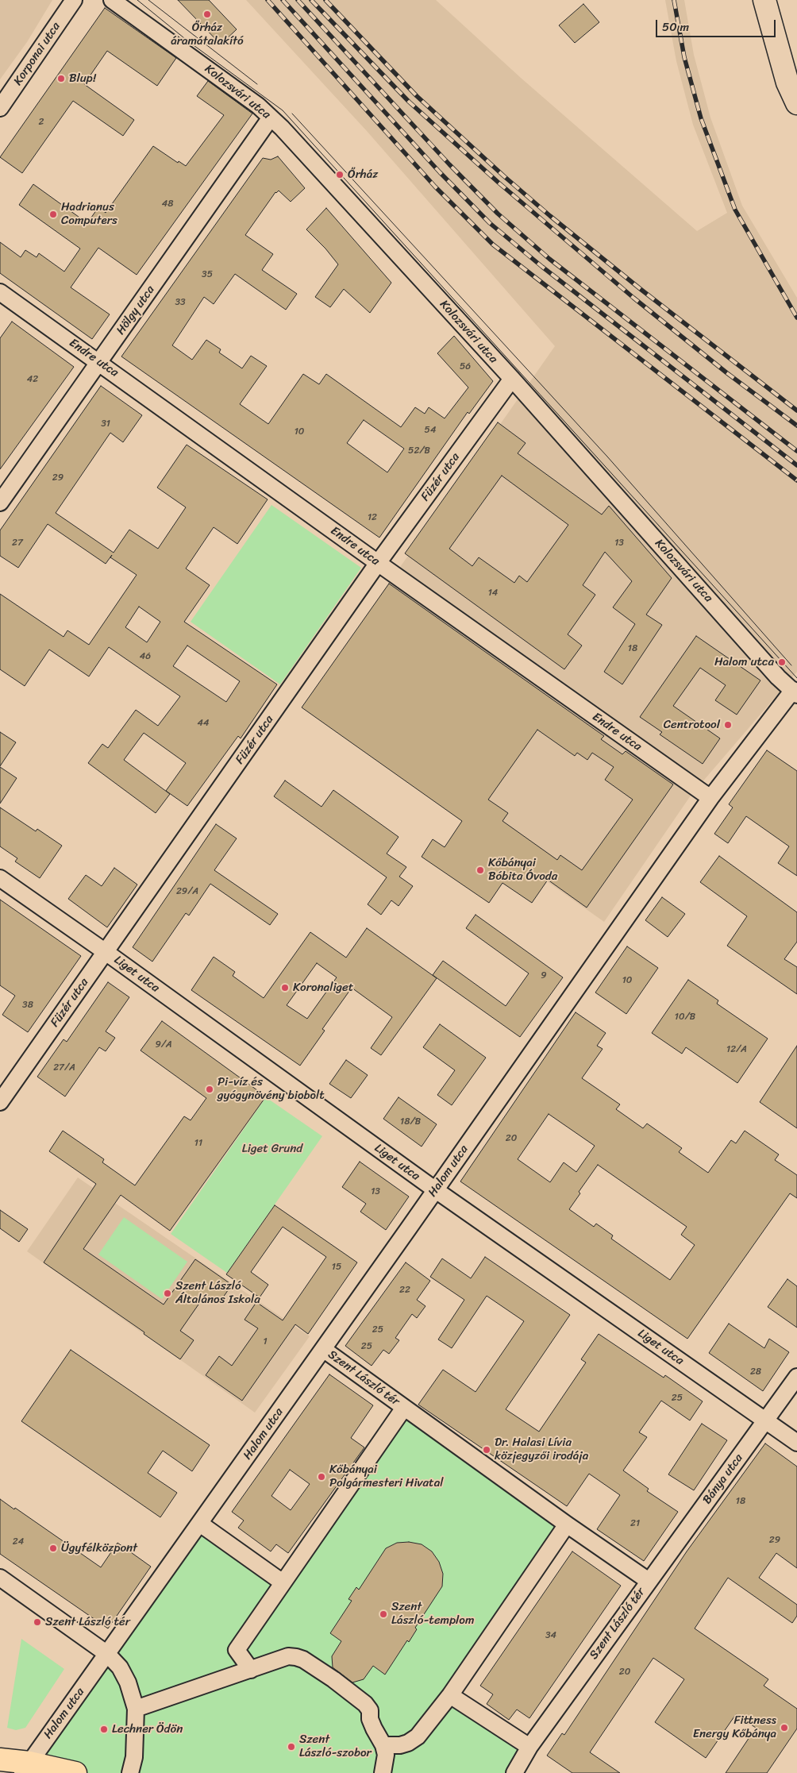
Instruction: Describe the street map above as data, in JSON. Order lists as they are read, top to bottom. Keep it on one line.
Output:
{"streets":{"street":["Korponai utca","Kolozsvári utca","Hölgy utca","Endre utca","Füzér utca","Liget utca","Halom utca","Szent László tér","Bánya utca"]},"crossings":[["Kolozsvári utca","Hölgy utca"],["Kolozsvári utca","Füzér utca"],["Kolozsvári utca","Halom utca"],["Hölgy utca","Endre utca"],["Endre utca","Füzér utca"],["Endre utca","Halom utca"],["Füzér utca","Liget utca"],["Liget utca","Halom utca"],["Liget utca","Bánya utca"],["Halom utca","Szent László tér"],["Szent László tér","Bánya utca"]],"parks":["Liget Grund"],"places":["Őrház áramátalakító","Blup!","Őrház","Hadrianus Computers","Halom utca","Centrotool","Kőbányai Bóbita Óvoda","Koronaliget","Pi-víz és gyógynövény biobolt","Szent László Általános Iskola","Dr. Halasi Lívia közjegyzői irodája","Kőbányai Polgármesteri Hivatal","Ügyfélközpont","Szent László-templom","Szent László tér","Fittness Energy Kőbánya","Lechner Ödön","Szent László-szobor"],"house_numbers":["2","48","35","33","56","42","31","54","10","52/B","29","12","27","13","14","18","46","44","29/A","9","10","38","10/B","9/A","12/A","27/A","18/B","20","11","13","15","22","25","1","25","28","25","18","21","29","24","34","20"],"scale_bar":"50 m"}
